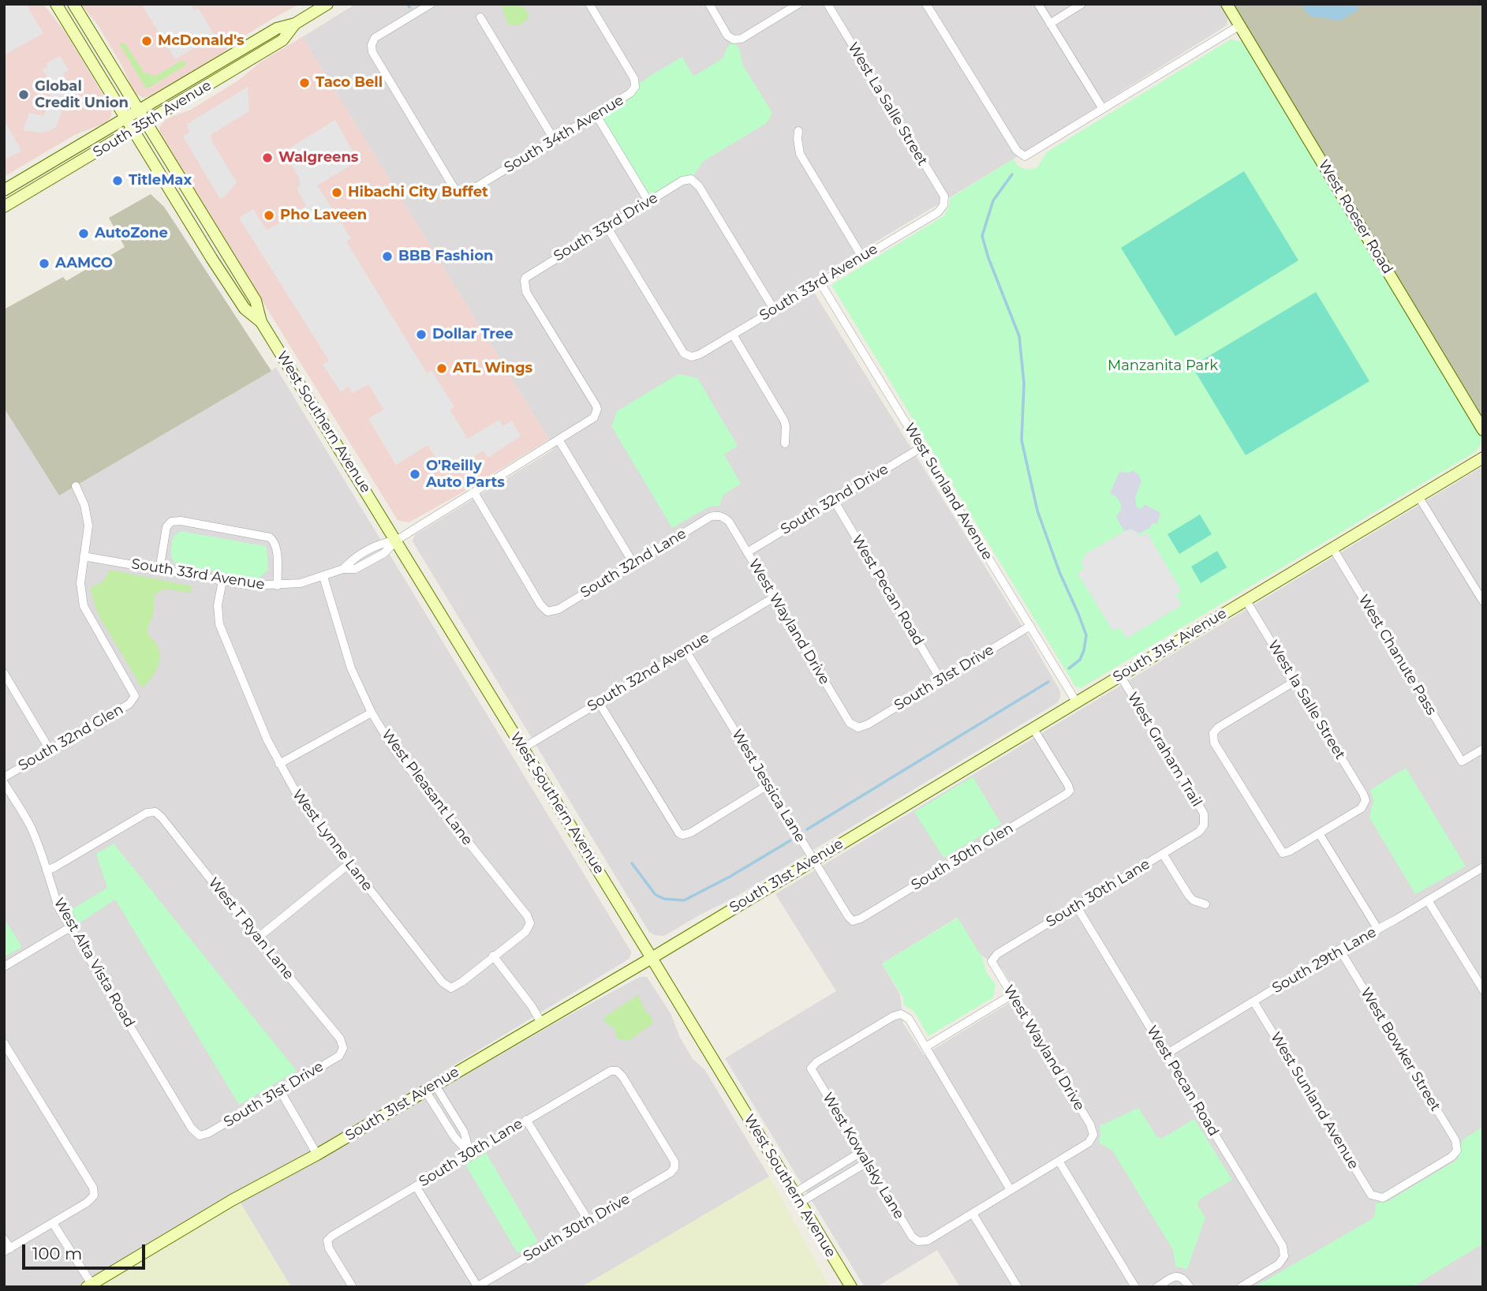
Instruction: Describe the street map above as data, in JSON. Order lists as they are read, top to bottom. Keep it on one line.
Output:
{"streets":{"main road":["South 35th Avenue","West Roeser Road","West Southern Avenue","South 31st Avenue"],"street":["West La Salle Street","South 34th Avenue","South 33rd Drive","South 33rd Avenue","West Sunland Avenue","South 32nd Drive","South 32nd Lane","West Pecan Road","West Wayland Drive","West Chanute Pass","South 32nd Avenue","South 31st Drive","West la Salle Street","South 32nd Glen","West Graham Trail","West Jessica Lane","West Pleasant Lane","West Lynne Lane","South 30th Glen","South 30th Lane","West T Ryan Lane","South 29th Lane","West Alta Vista Road","West Bowker Street","West Kowalsky Lane","South 30th Drive"]},"crossings":[["West La Salle Street","South 33rd Avenue"],["South 35th Avenue","West Southern Avenue"],["South 33rd Drive","South 33rd Avenue"],["South 33rd Avenue","West Southern Avenue"],["South 33rd Avenue","West Sunland Avenue"],["South 33rd Avenue","South 32nd Lane"],["South 33rd Avenue","South 32nd Glen"],["South 33rd Avenue","West Pleasant Lane"],["South 33rd Avenue","West Lynne Lane"],["West Southern Avenue","South 31st Avenue"],["West Southern Avenue","South 32nd Avenue"],["West Sunland Avenue","South 32nd Drive"],["West Sunland Avenue","South 31st Avenue"],["West Sunland Avenue","South 31st Drive"],["West Sunland Avenue","South 29th Lane"],["West Sunland Avenue","West Bowker Street"],["South 32nd Drive","West Pecan Road"],["South 32nd Drive","West Wayland Drive"],["South 32nd Lane","West Wayland Drive"],["West Pecan Road","South 31st Drive"],["West Pecan Road","South 30th Lane"],["West Pecan Road","South 29th Lane"],["West Wayland Drive","South 32nd Avenue"],["West Wayland Drive","South 31st Drive"],["West Wayland Drive","South 30th Lane"],["South 31st Avenue","West Chanute Pass"],["South 31st Avenue","West la Salle Street"],["South 31st Avenue","West Graham Trail"],["South 31st Avenue","West Jessica Lane"],["South 31st Avenue","South 30th Glen"],["South 32nd Avenue","West Jessica Lane"],["South 31st Drive","West T Ryan Lane"],["South 31st Drive","West Alta Vista Road"],["West Graham Trail","South 30th Lane"],["West Jessica Lane","South 30th Glen"],["West Pleasant Lane","West Lynne Lane"],["South 30th Lane","South 30th Drive"],["West T Ryan Lane","West Alta Vista Road"],["South 29th Lane","West Bowker Street"]],"parks":["Manzanita Park"],"places":["McDonald's","Taco Bell","Global Credit Union","Walgreens","TitleMax","Hibachi City Buffet","Pho Laveen","AutoZone","BBB Fashion","AAMCO","Dollar Tree","ATL Wings","O'Reilly Auto Parts"],"scale_bar":"100 m"}
